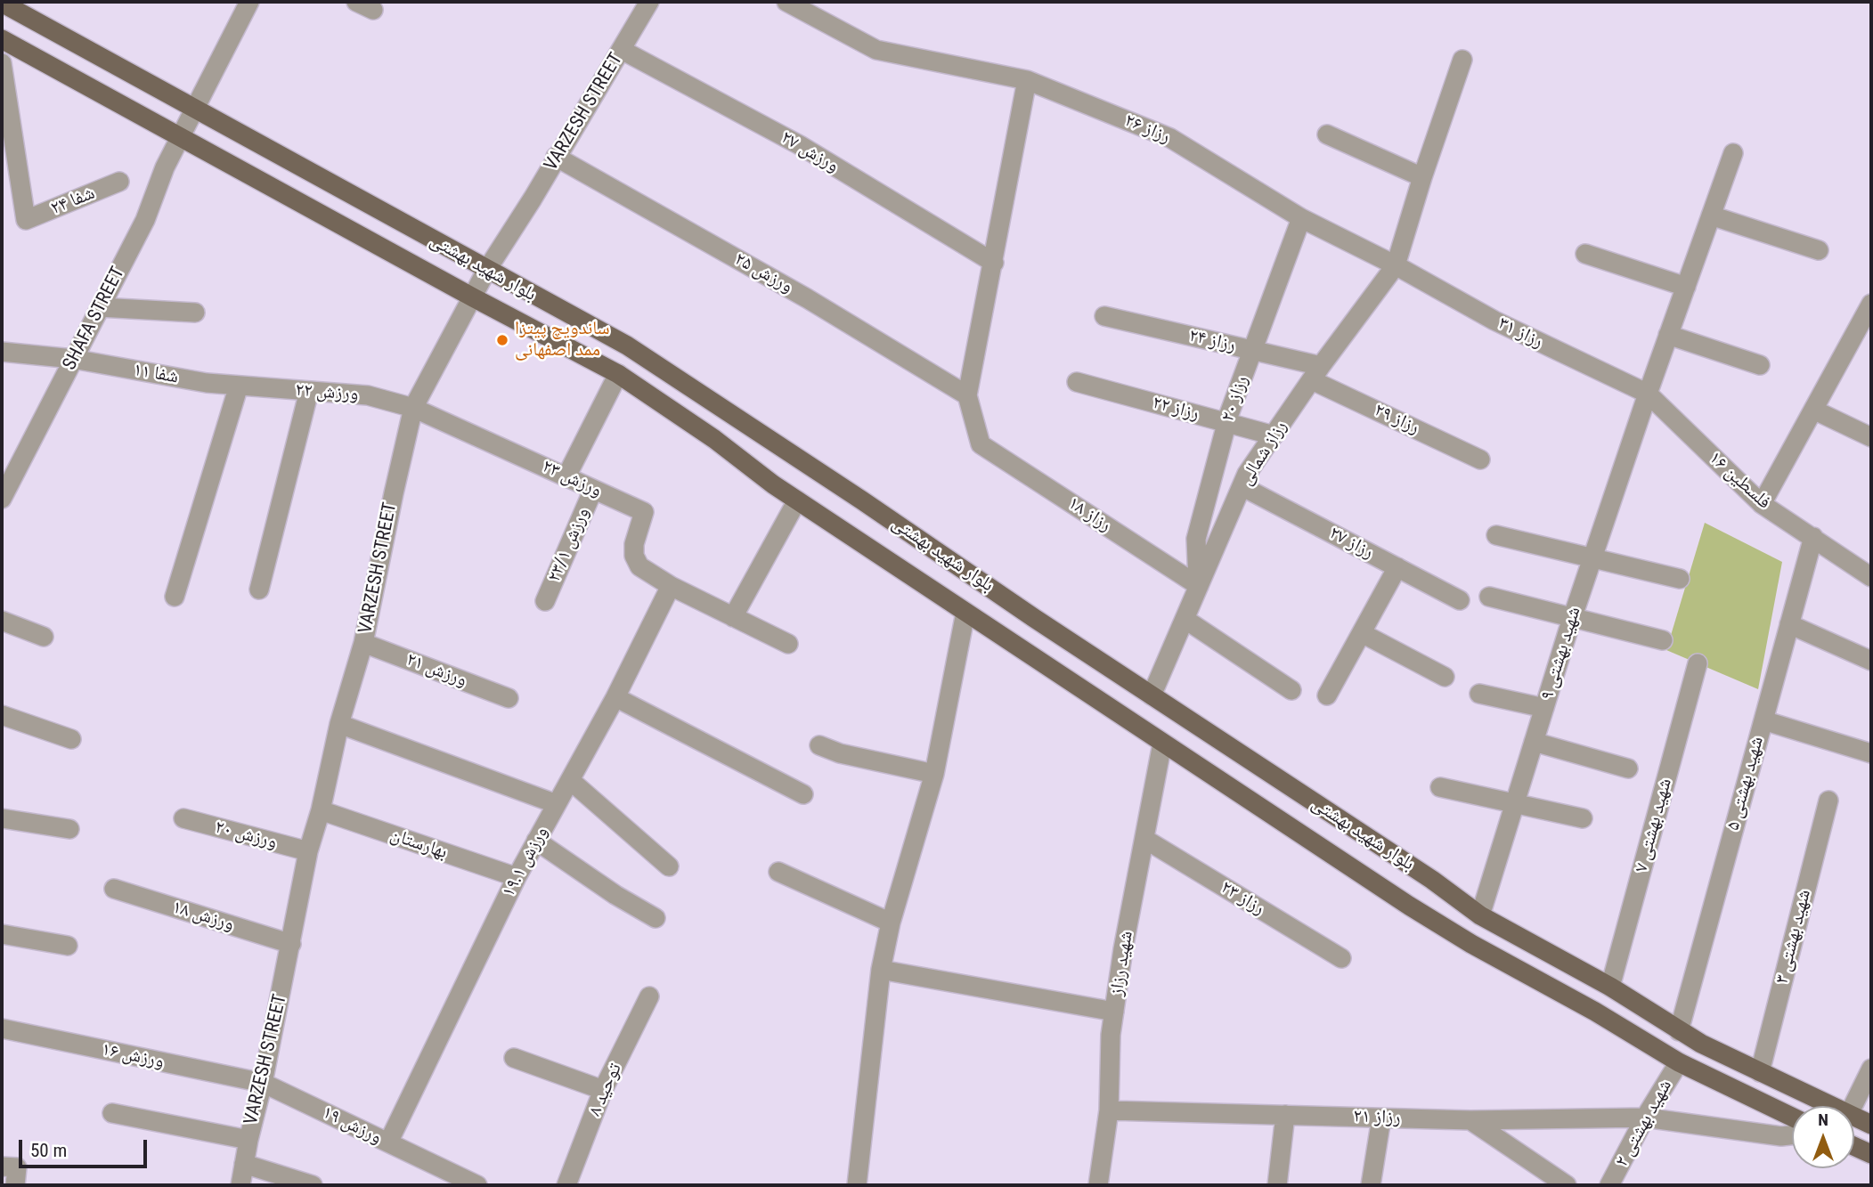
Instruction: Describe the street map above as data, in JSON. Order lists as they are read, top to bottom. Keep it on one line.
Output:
{"streets":{"main road":["بلوار شهید بهشتی"],"street":["VARZESH STREET","رزاز ۲۶","ورزش ۲۷","شفا ۲۴","ورزش ۲۵","SHAFA STREET","رزاز ۳۱","رزاز ۲۴","شفا ۱۱","ورزش ۲۲","رزاز ۲۰","رزاز ۲۲","رزاز ۲۹","رزاز شمالی","ورزش ۲۳","فلسطین ۱۶","رزاز ۱۸","رزاز ۲۷","ورزش ۲۳/۱","شهید بهشتی ۹","ورزش ۲۱","شهید بهشتی ۵","شهید بهشتی ۷","ورزش ۲۰","بهارستان","ورزش ۱۹.۱","رزاز ۲۳","ورزش ۱۸","شهید بهشتی ۳","شهید رزاز","ورزش ۱۶","توحید ۸","رزاز ۲۱","شهید بهشتی ۲","ورزش ۱۹"]},"crossings":[["VARZESH STREET","ورزش ۲۷"],["VARZESH STREET","بلوار شهید بهشتی"],["VARZESH STREET","ورزش ۲۵"],["VARZESH STREET","ورزش ۲۲"],["VARZESH STREET","ورزش ۲۳"],["VARZESH STREET","ورزش ۲۱"],["VARZESH STREET","ورزش ۲۰"],["VARZESH STREET","بهارستان"],["VARZESH STREET","ورزش ۱۸"],["VARZESH STREET","ورزش ۱۶"],["VARZESH STREET","ورزش ۱۹"],["رزاز ۲۶","رزاز ۳۱"],["رزاز ۲۶","رزاز ۲۰"],["رزاز ۲۶","رزاز شمالی"],["بلوار شهید بهشتی","SHAFA STREET"],["بلوار شهید بهشتی","رزاز شمالی"],["بلوار شهید بهشتی","شهید بهشتی ۹"],["بلوار شهید بهشتی","شهید بهشتی ۵"],["بلوار شهید بهشتی","شهید بهشتی ۷"],["بلوار شهید بهشتی","شهید بهشتی ۳"],["بلوار شهید بهشتی","شهید رزاز"],["بلوار شهید بهشتی","شهید بهشتی ۲"],["ورزش ۲۵","رزاز ۱۸"],["SHAFA STREET","شفا ۱۱"],["رزاز ۳۱","رزاز شمالی"],["رزاز ۳۱","فلسطین ۱۶"],["رزاز ۳۱","شهید بهشتی ۹"],["رزاز ۲۴","رزاز ۲۰"],["رزاز ۲۴","رزاز ۲۹"],["رزاز ۲۴","رزاز شمالی"],["شفا ۱۱","ورزش ۲۲"],["ورزش ۲۲","ورزش ۲۳"],["رزاز ۲۰","رزاز ۲۲"],["رزاز ۲۰","رزاز شمالی"],["رزاز ۲۰","رزاز ۱۸"],["رزاز ۲۲","رزاز شمالی"],["رزاز ۲۹","رزاز شمالی"],["رزاز شمالی","رزاز ۱۸"],["رزاز شمالی","رزاز ۲۷"],["ورزش ۲۳","ورزش ۲۳/۱"],["ورزش ۲۳","ورزش ۱۹.۱"],["فلسطین ۱۶","شهید بهشتی ۹"],["فلسطین ۱۶","شهید بهشتی ۵"],["بهارستان","ورزش ۱۹.۱"],["ورزش ۱۹.۱","ورزش ۱۹"],["رزاز ۲۳","شهید رزاز"],["شهید رزاز","رزاز ۲۱"],["ورزش ۱۶","ورزش ۱۹"],["رزاز ۲۱","شهید بهشتی ۲"]],"places":["ساندویچ پیتزا ممد اصفهانی"],"scale_bar":"50 m","north":"top"}
